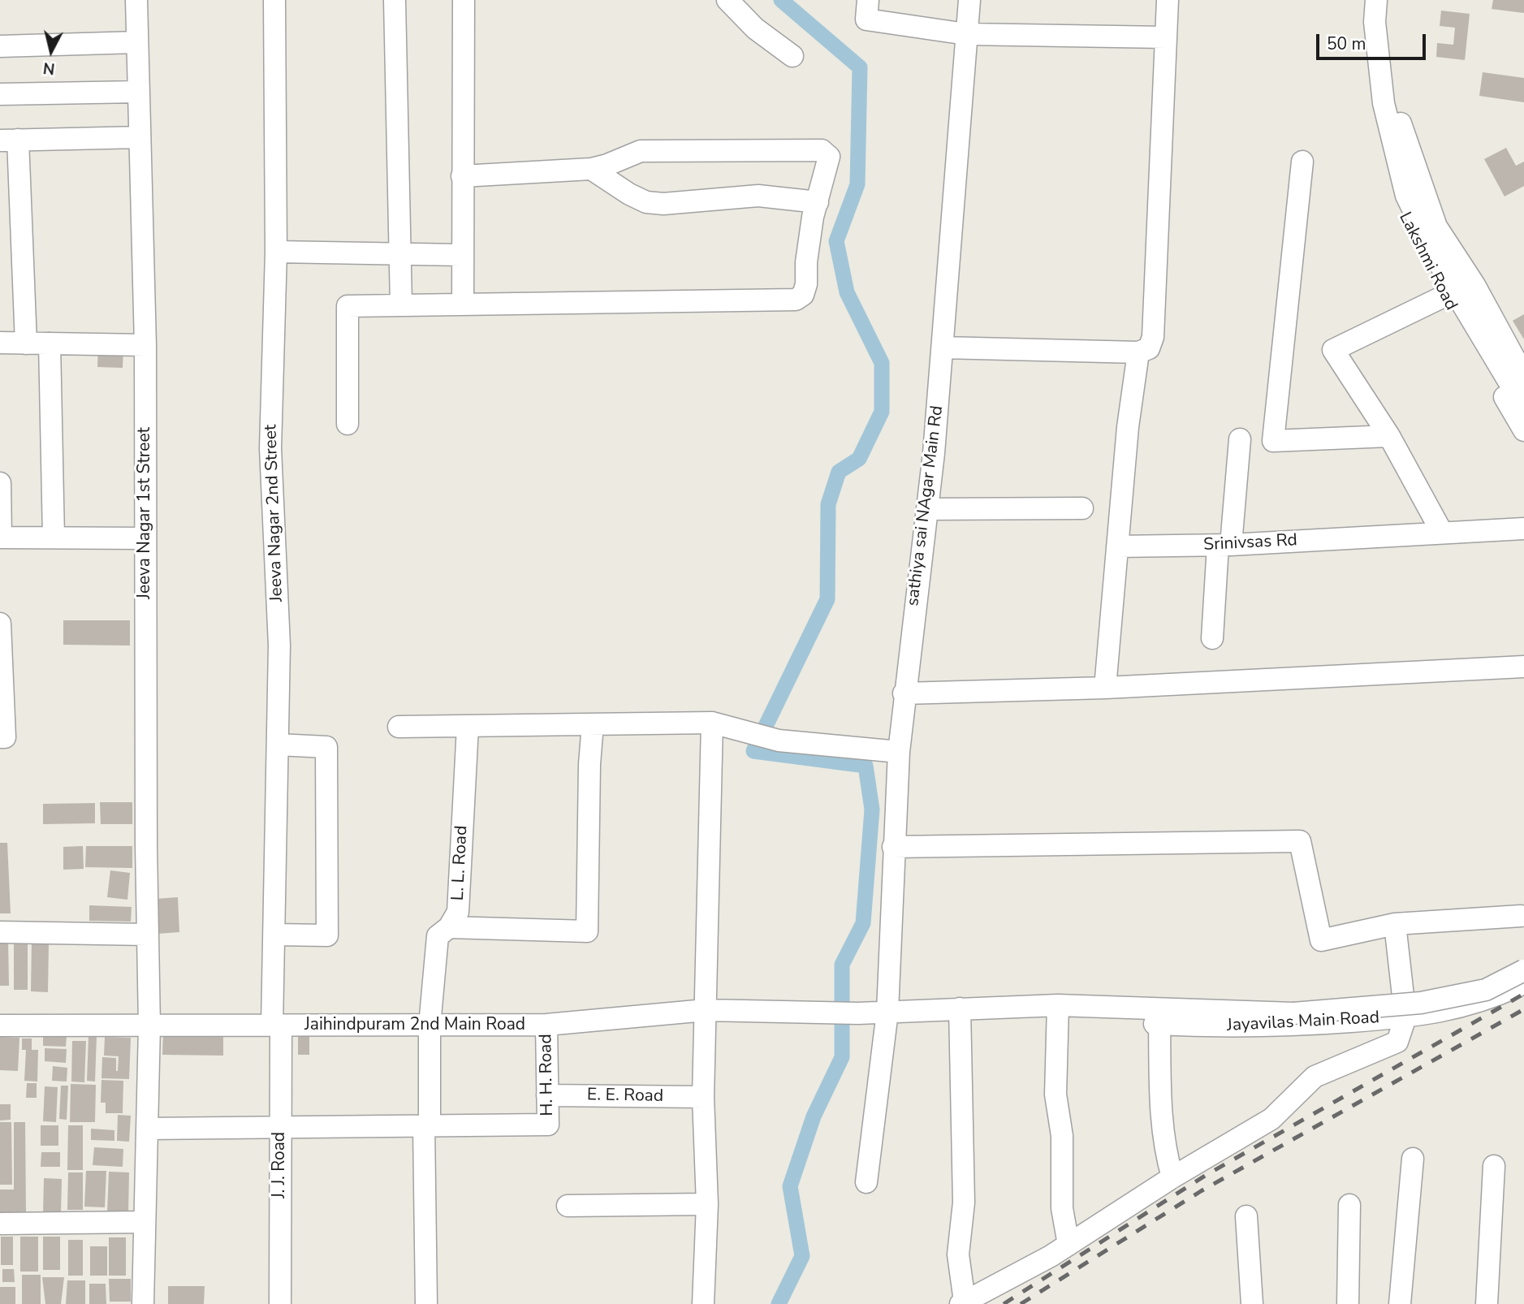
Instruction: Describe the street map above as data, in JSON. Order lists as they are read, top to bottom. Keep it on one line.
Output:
{"streets":{"street":["Lakshmi Road","sathiya sai NAgar Main Rd","Jeeva Nagar 1st Street","Jeeva Nagar 2nd Street","Srinivsas Rd","L. L. Road","Jayavilas Main Road","Jaihindpuram 2nd Main Road","H. H. Road","E. E. Road","J. J. Road"]},"crossings":[["sathiya sai NAgar Main Rd","Jayavilas Main Road"],["Jeeva Nagar 1st Street","Jaihindpuram 2nd Main Road"],["Jeeva Nagar 2nd Street","Jaihindpuram 2nd Main Road"],["Jeeva Nagar 2nd Street","J. J. Road"],["L. L. Road","Jaihindpuram 2nd Main Road"],["L. L. Road","H. H. Road"],["Jayavilas Main Road","Jaihindpuram 2nd Main Road"],["Jaihindpuram 2nd Main Road","H. H. Road"],["Jaihindpuram 2nd Main Road","J. J. Road"],["H. H. Road","E. E. Road"]],"scale_bar":"50 m","north":"bottom"}
